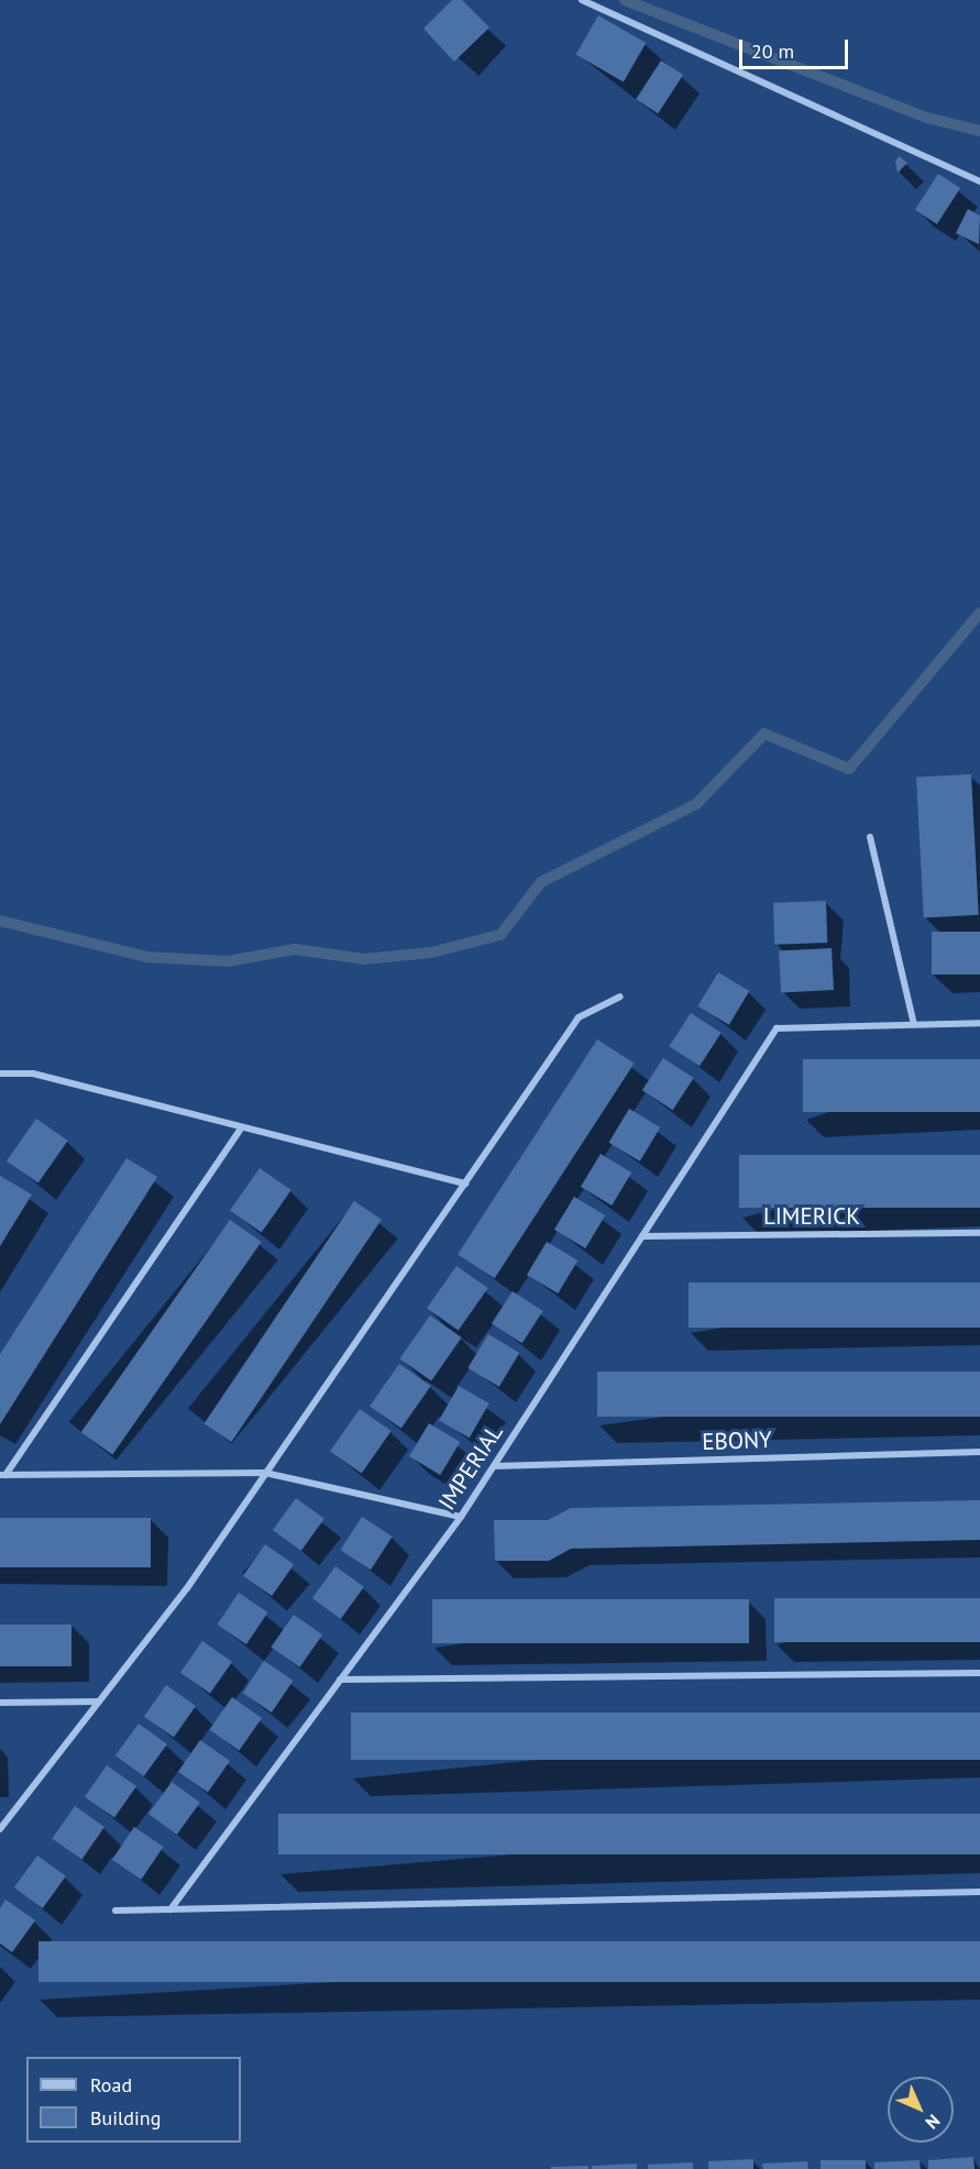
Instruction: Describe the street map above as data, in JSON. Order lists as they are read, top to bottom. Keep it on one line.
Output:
{"streets":{"street":["LIMERICK","EBONY","IMPERIAL"]},"crossings":[["LIMERICK","IMPERIAL"],["EBONY","IMPERIAL"]],"legend":["Road","Building"],"scale_bar":"20 m","north":"bottom right"}
